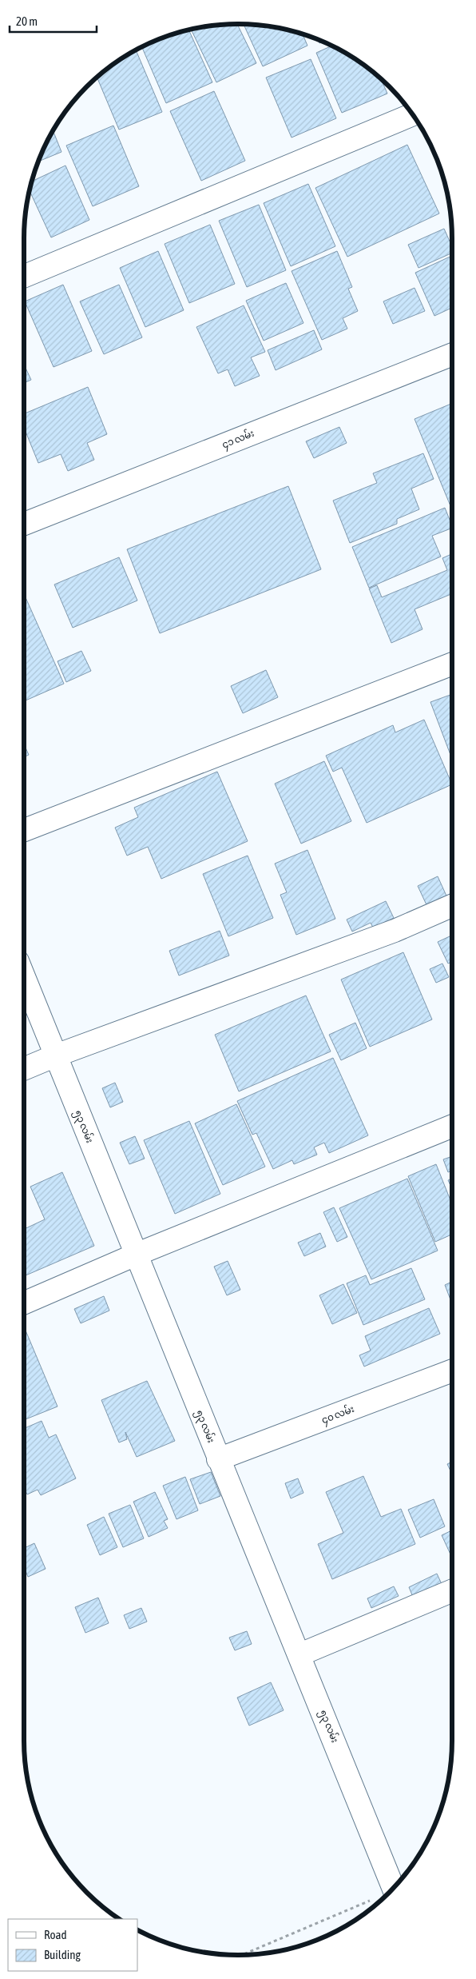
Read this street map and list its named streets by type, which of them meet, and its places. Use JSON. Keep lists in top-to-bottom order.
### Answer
{
  "streets": {
    "street": ["၄၁ လမ်း", "၅၃ လမ်း", "၄၀ လမ်း"]
  },
  "crossings": [
    ["၅၃ လမ်း", "၄၀ လမ်း"]
  ],
  "legend": ["Road", "Building"],
  "scale_bar": "20 m"
}
